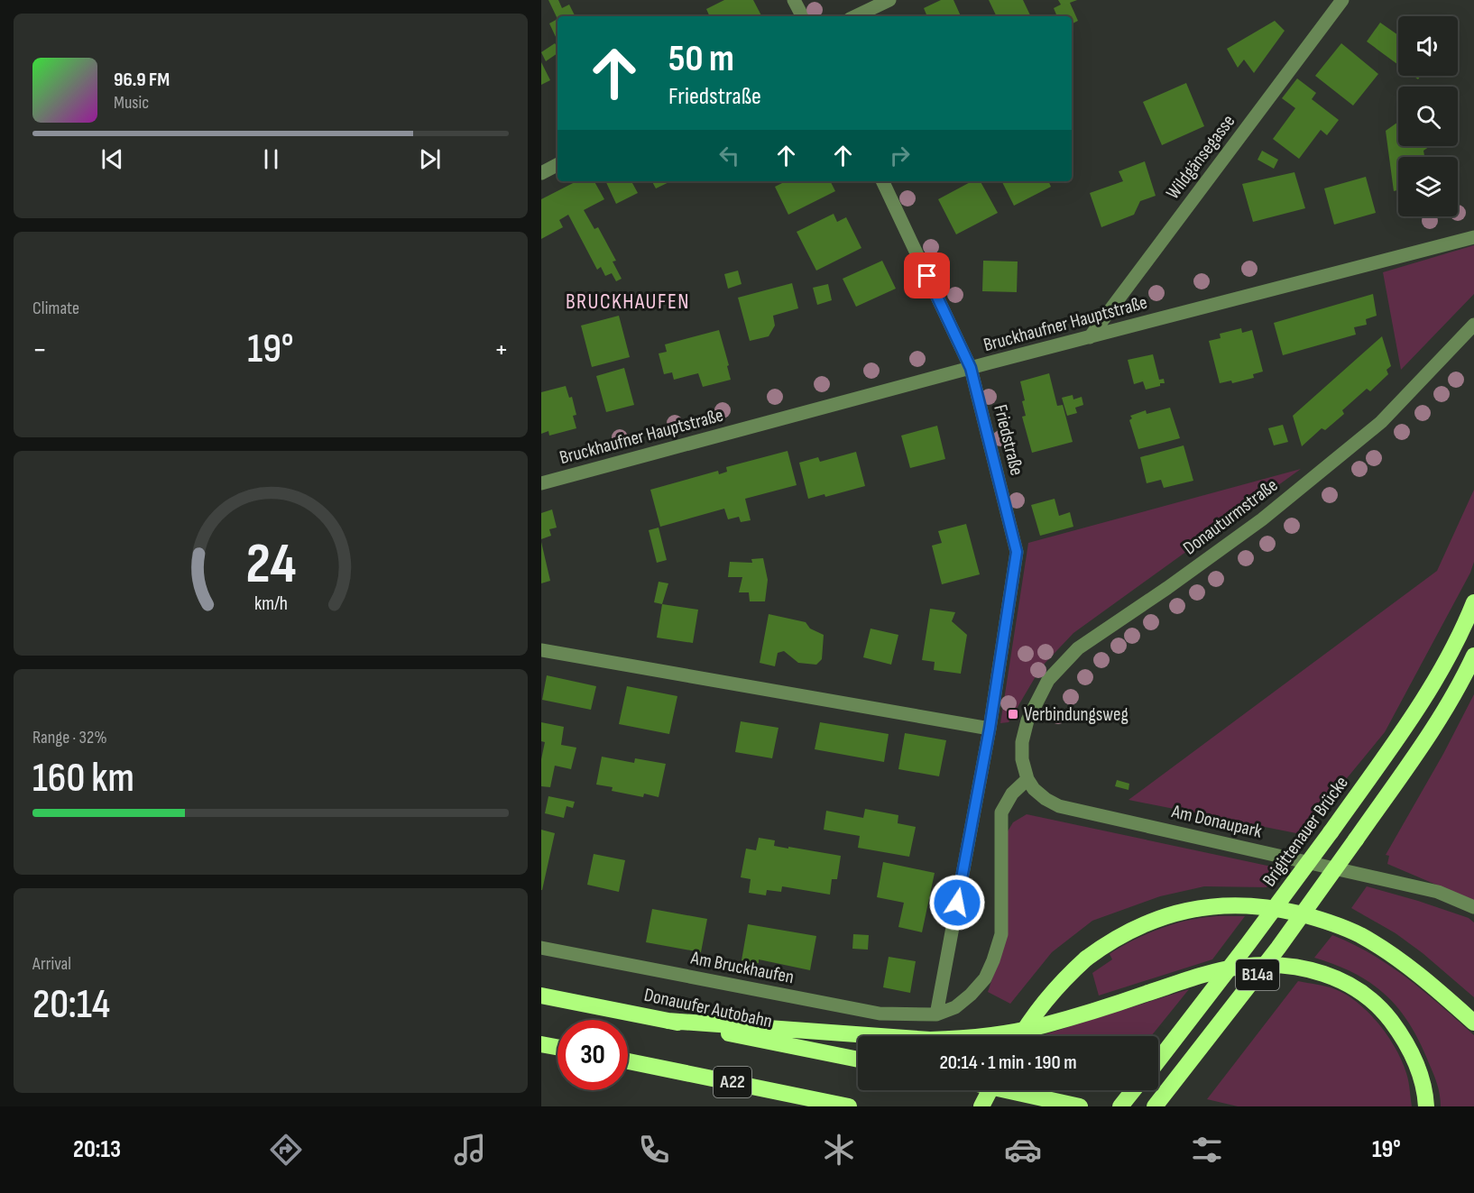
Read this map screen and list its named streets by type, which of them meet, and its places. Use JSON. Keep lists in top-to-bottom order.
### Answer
{
  "streets": {
    "highway": [
      "Brigittenauer Brücke",
      "B14a",
      "Donauufer Autobahn",
      "A22"
    ],
    "street": [
      "Wildgänsegasse",
      "Bruckhaufner Hauptstraße",
      "Friedstraße",
      "Donauturmstraße",
      "Am Donaupark",
      "Am Bruckhaufen"
    ]
  },
  "crossings": [
    ["Wildgänsegasse", "Bruckhaufner Hauptstraße"],
    ["Bruckhaufner Hauptstraße", "Friedstraße"],
    ["Donauturmstraße", "Am Donaupark"]
  ],
  "districts": ["BRUCKHAUFEN"],
  "places": {
    "transit": ["Verbindungsweg"]
  },
  "page": {
    "turn": ["50 m", "Friedstraße"],
    "song": ["96.9 FM", "Music"],
    "tile": [
      "Climate",
      ["Range · 32%", "160 km"],
      ["Arrival", "20:14"]
    ],
    "heat": ["−", "19°", "+"],
    "limit": "30",
    "trip": "20:14 · 1 min · 190 m",
    "tabs": ["20:13", "19°"],
    "gauge": ["24", "km/h"]
  }
}
